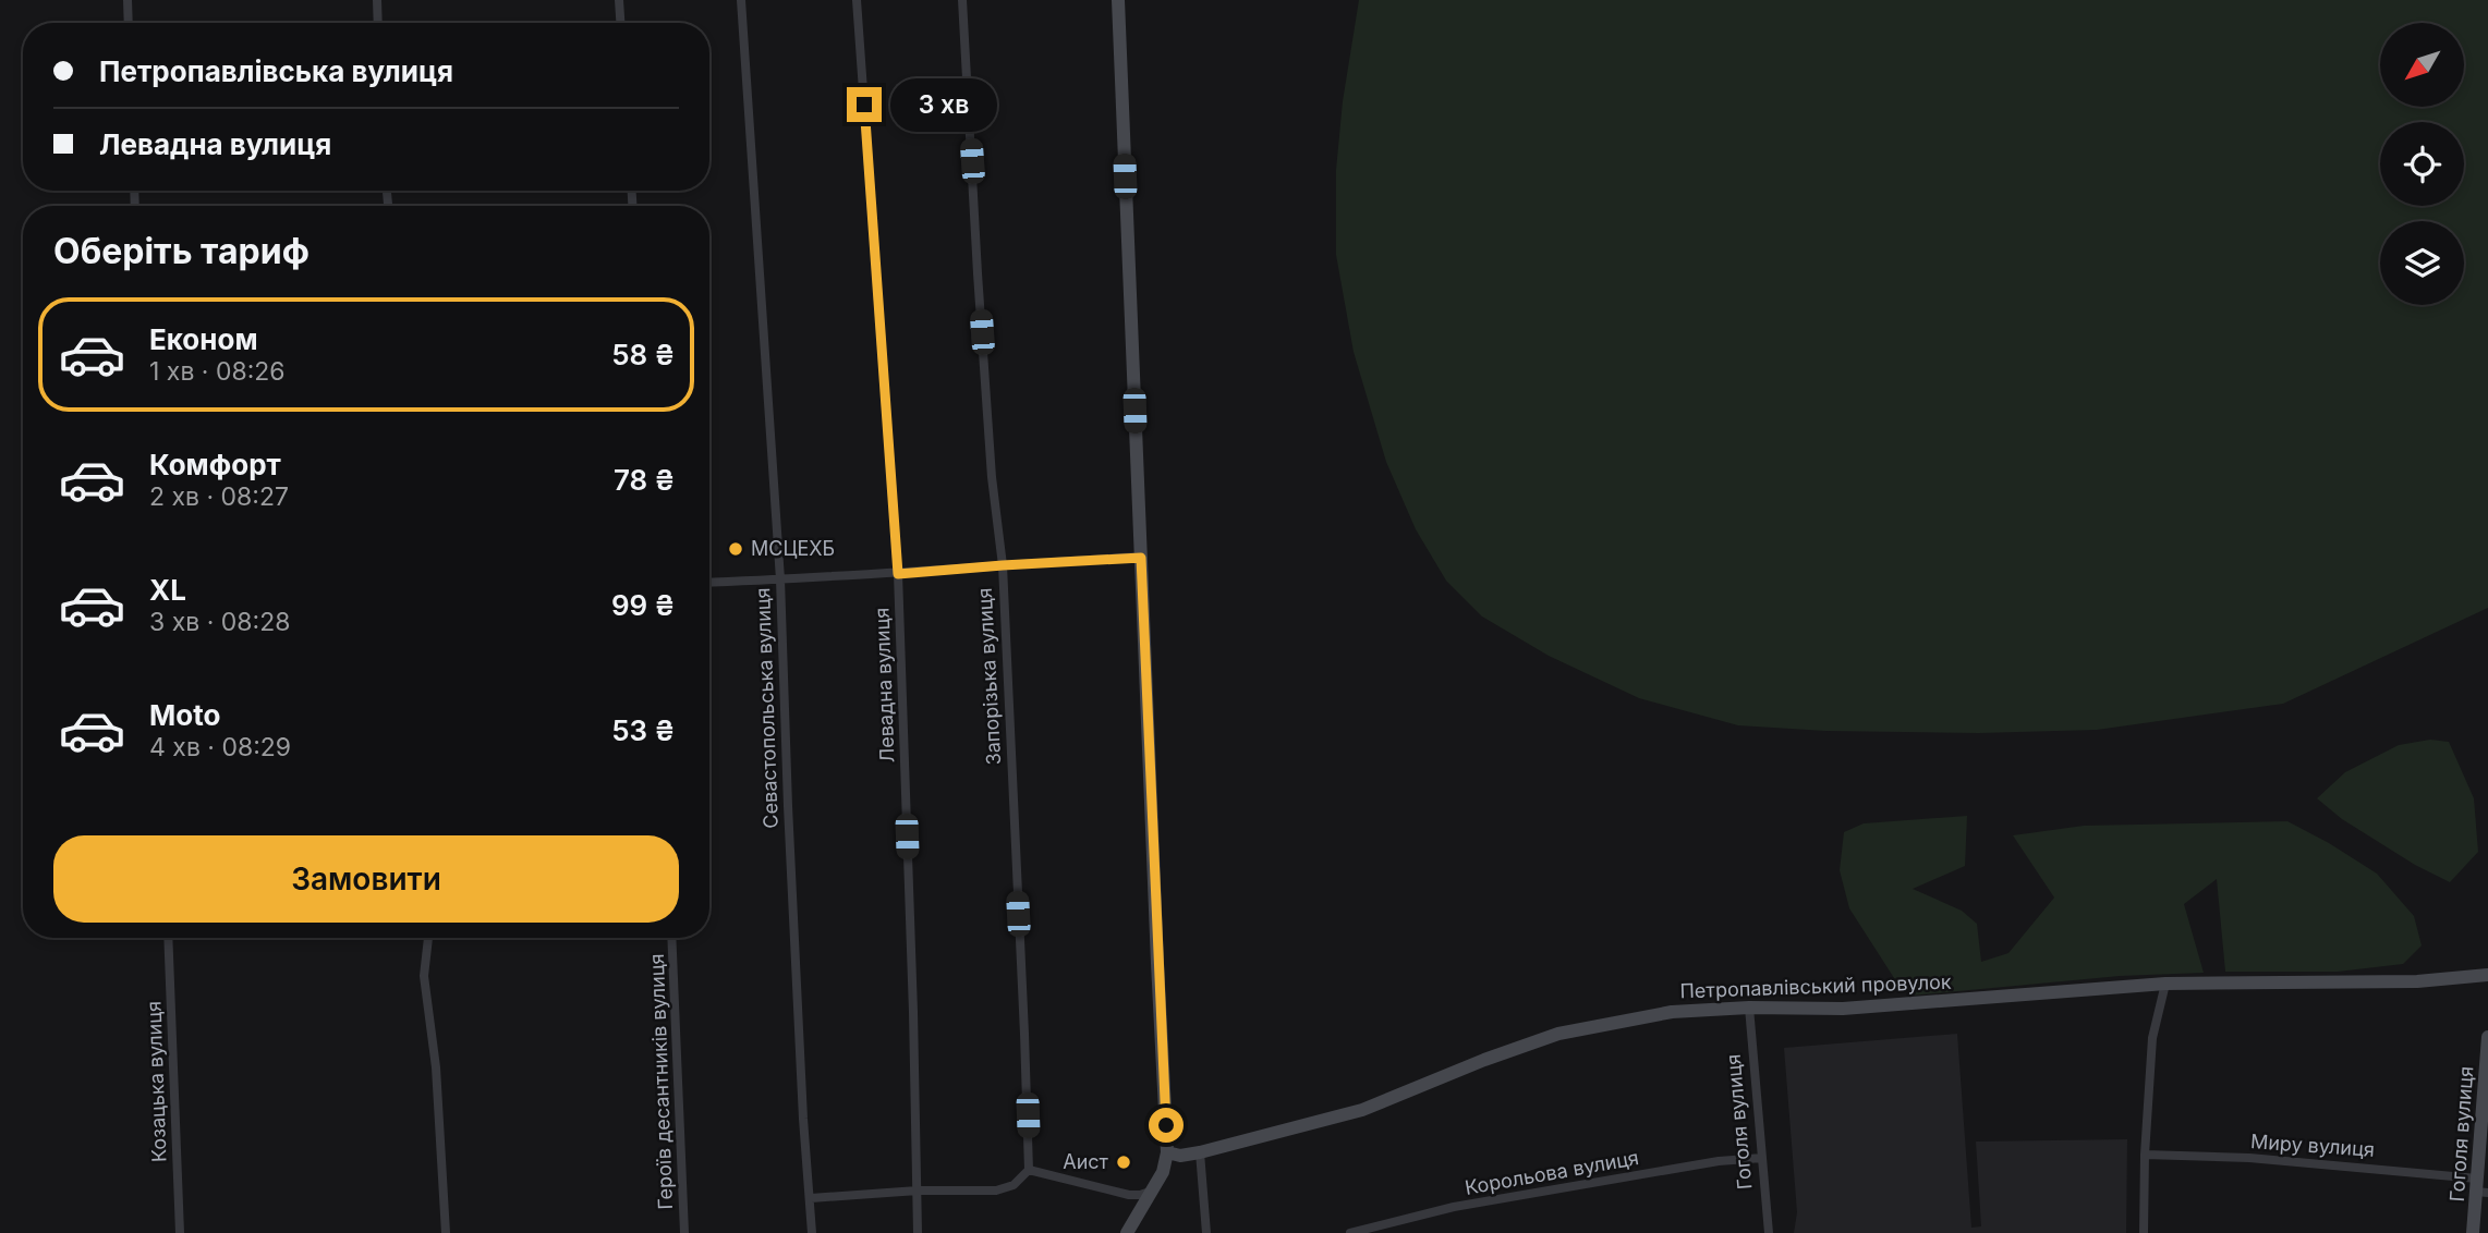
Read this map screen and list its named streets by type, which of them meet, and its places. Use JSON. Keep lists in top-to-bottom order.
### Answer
{
  "streets": {
    "street": [
      "Запорізька вулиця",
      "Левадна вулиця",
      "Севастопольська вулиця",
      "Петропавлівський провулок",
      "Козацька вулиця",
      "Героїв десантників вулиця",
      "Гоголя вулиця",
      "Миру вулиця",
      "Корольова вулиця"
    ]
  },
  "crossings": [
    ["Петропавлівський провулок", "Гоголя вулиця"],
    ["Гоголя вулиця", "Миру вулиця"],
    ["Гоголя вулиця", "Корольова вулиця"]
  ],
  "places": ["МСЦЕХБ", "Аист"],
  "north": "bottom left",
  "page": {
    "banner": ["Петропавлівська вулиця", "Левадна вулиця"],
    "bubble": "3 хв",
    "heading": "Оберіть тариф",
    "list": [
      {
        "name": "Економ",
        "note": "1 хв · 08:26",
        "value": "58 ₴"
      },
      {
        "name": "Комфорт",
        "note": "2 хв · 08:27",
        "value": "78 ₴"
      },
      {
        "name": "XL",
        "note": "3 хв · 08:28",
        "value": "99 ₴"
      },
      {
        "name": "Moto",
        "note": "4 хв · 08:29",
        "value": "53 ₴"
      }
    ],
    "buttons": "Замовити"
  }
}
